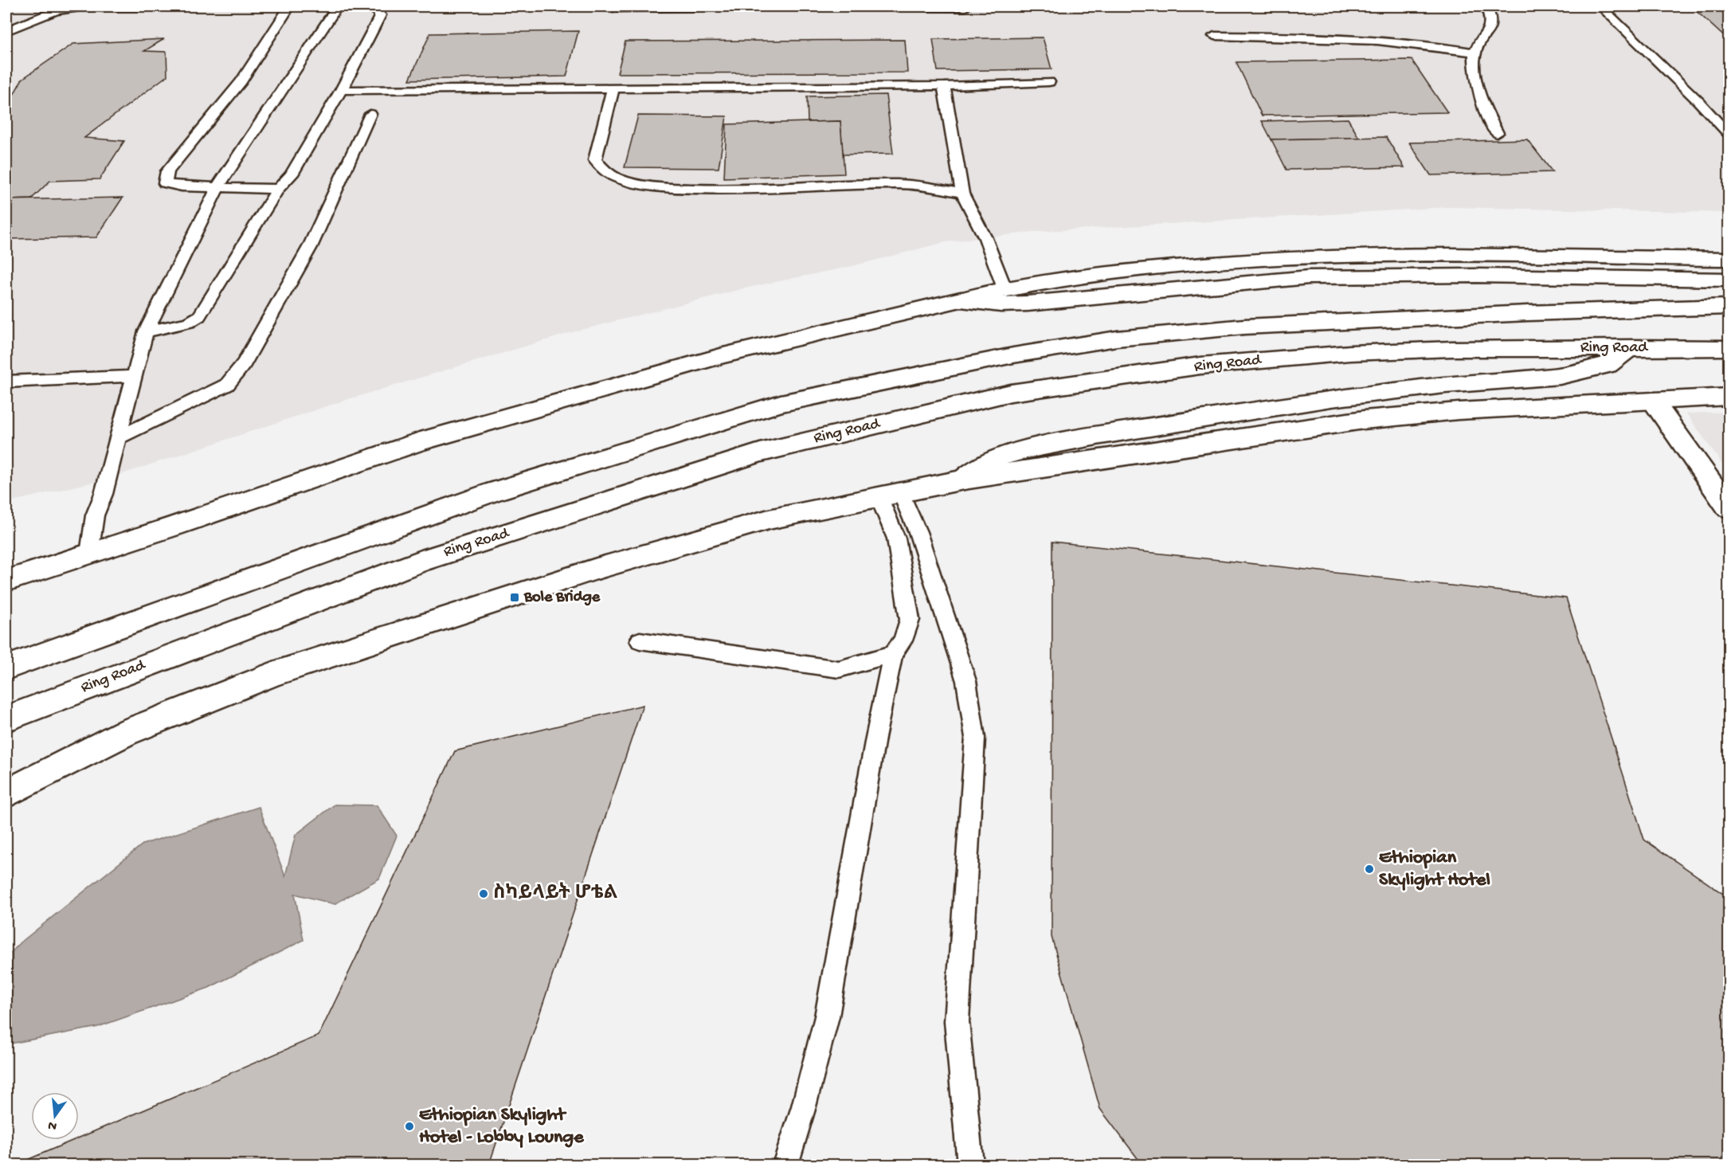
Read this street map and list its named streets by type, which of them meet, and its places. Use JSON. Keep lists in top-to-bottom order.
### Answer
{
  "streets": {
    "main road": ["Ring Road"]
  },
  "places": {
    "transit": ["Bole Bridge"],
    "other": ["Ethiopian Skylight Hotel", "ስካይላይት ሆቴል", "Ethiopian Skylight Hotel - Lobby Lounge"]
  },
  "north": "bottom"
}
